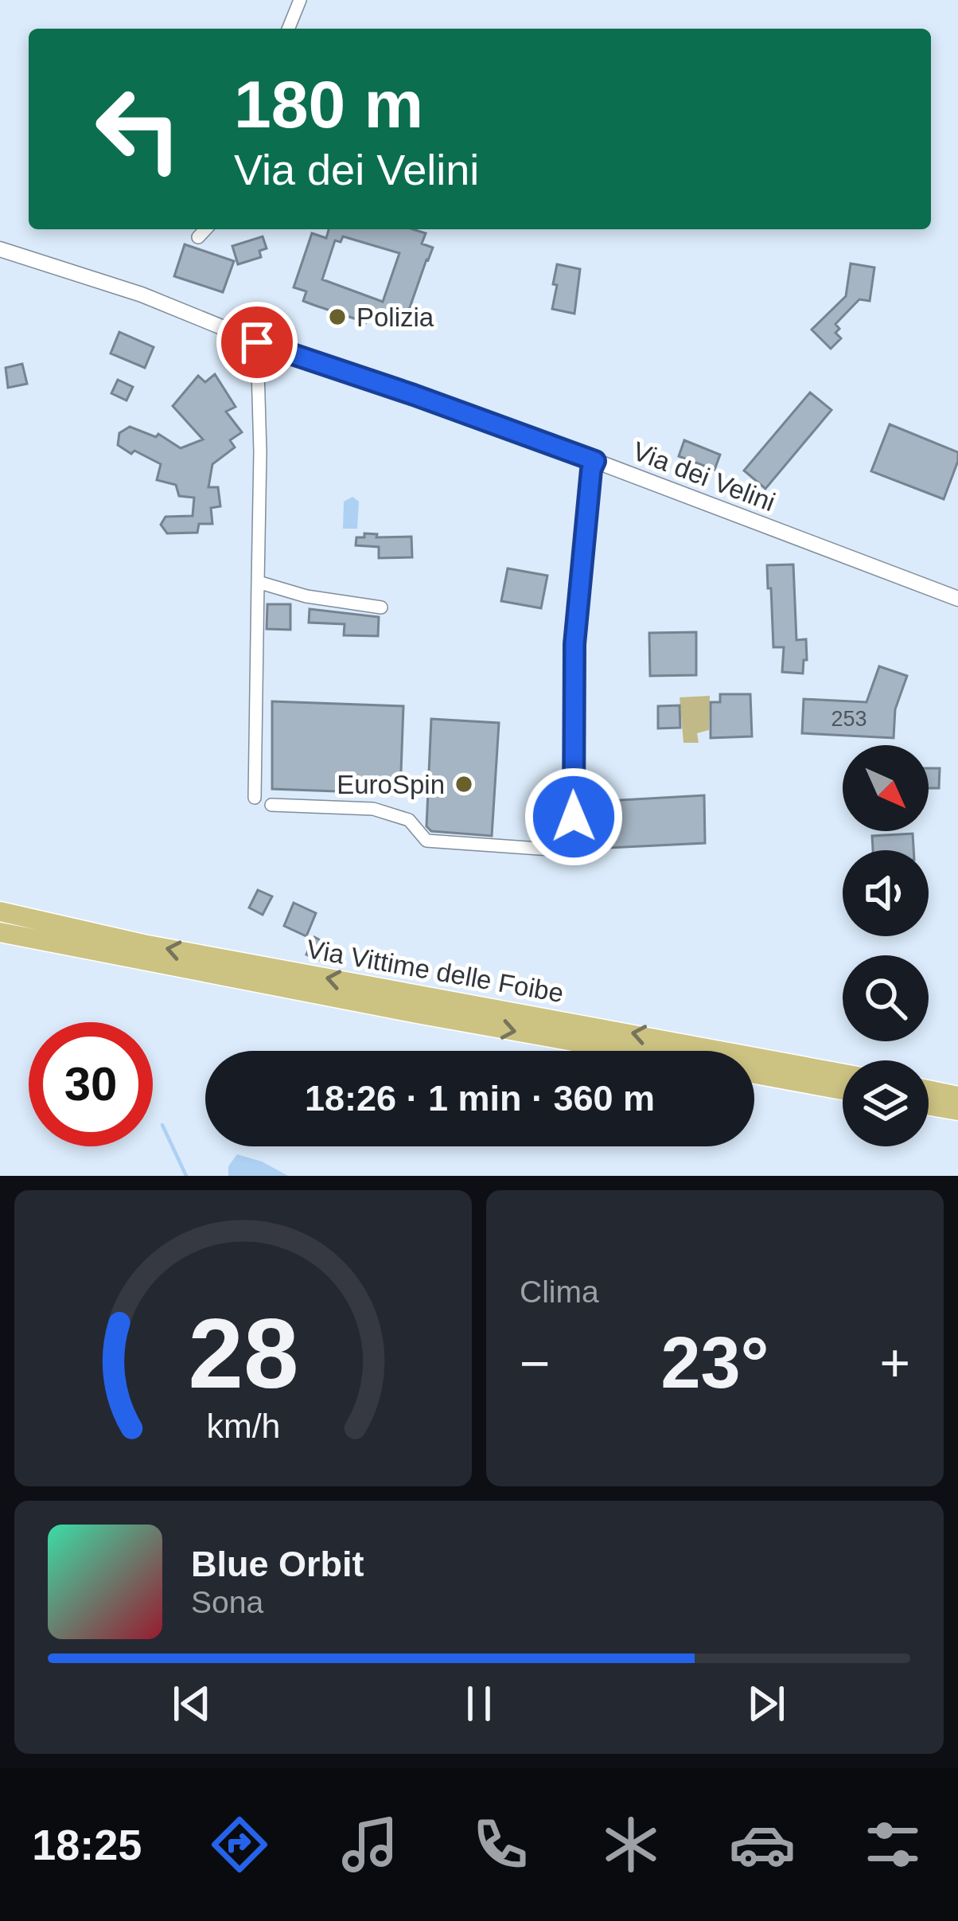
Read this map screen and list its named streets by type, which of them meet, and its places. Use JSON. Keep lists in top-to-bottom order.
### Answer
{
  "streets": {
    "main road": ["Via Vittime delle Foibe"],
    "street": ["Via dei Velini"]
  },
  "places": ["Polizia", "EuroSpin"],
  "house_numbers": ["253"],
  "north": "bottom right",
  "page": {
    "turn": ["180 m", "Via dei Velini"],
    "limit": "30",
    "trip": "18:26 · 1 min · 360 m",
    "tile": "Clima",
    "heat": ["−", "23°", "+"],
    "song": ["Blue Orbit", "Sona"],
    "tabs": "18:25",
    "gauge": ["28", "km/h"]
  }
}
